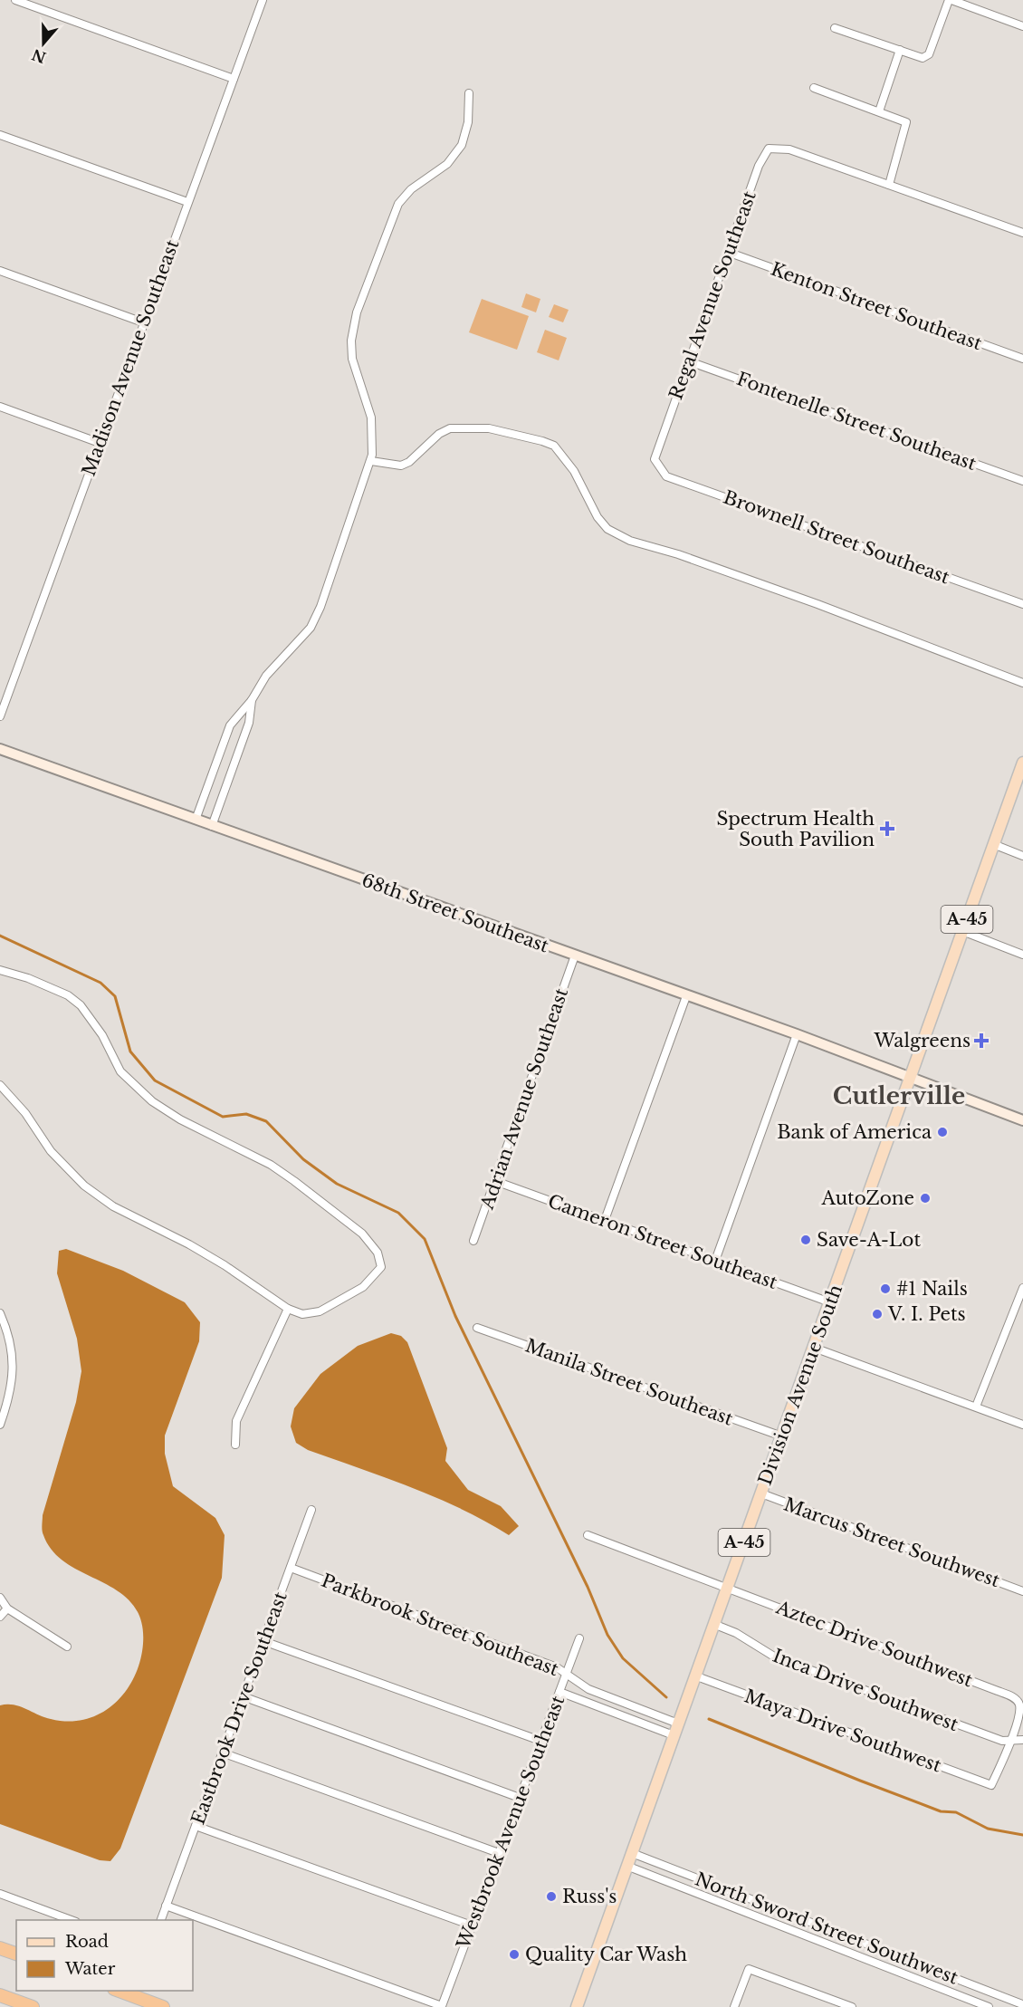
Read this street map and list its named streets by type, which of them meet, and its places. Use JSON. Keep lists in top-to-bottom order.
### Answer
{
  "streets": {
    "main road": ["68th Street Southeast", "A-45", "Division Avenue South"],
    "street": [
      "Regal Avenue Southeast",
      "Kenton Street Southeast",
      "Madison Avenue Southeast",
      "Fontenelle Street Southeast",
      "Brownell Street Southeast",
      "Adrian Avenue Southeast",
      "Cameron Street Southeast",
      "Manila Street Southeast",
      "Marcus Street Southwest",
      "Parkbrook Street Southeast",
      "Aztec Drive Southwest",
      "Inca Drive Southwest",
      "Eastbrook Drive Southeast",
      "Maya Drive Southwest",
      "Westbrook Avenue Southeast",
      "North Sword Street Southwest"
    ]
  },
  "crossings": [
    ["Regal Avenue Southeast", "Kenton Street Southeast"],
    ["Regal Avenue Southeast", "Fontenelle Street Southeast"],
    ["Regal Avenue Southeast", "Brownell Street Southeast"],
    ["68th Street Southeast", "Adrian Avenue Southeast"],
    ["68th Street Southeast", "Division Avenue South"],
    ["Adrian Avenue Southeast", "Cameron Street Southeast"],
    ["Cameron Street Southeast", "Division Avenue South"],
    ["Manila Street Southeast", "Division Avenue South"],
    ["Division Avenue South", "Marcus Street Southwest"],
    ["Division Avenue South", "Parkbrook Street Southeast"],
    ["Division Avenue South", "Aztec Drive Southwest"],
    ["Division Avenue South", "Inca Drive Southwest"],
    ["Division Avenue South", "Maya Drive Southwest"],
    ["Division Avenue South", "North Sword Street Southwest"],
    ["Parkbrook Street Southeast", "Eastbrook Drive Southeast"],
    ["Parkbrook Street Southeast", "Westbrook Avenue Southeast"],
    ["Aztec Drive Southwest", "Inca Drive Southwest"],
    ["Aztec Drive Southwest", "Maya Drive Southwest"],
    ["Inca Drive Southwest", "Maya Drive Southwest"]
  ],
  "districts": ["Cutlerville"],
  "places": {
    "health": ["Spectrum Health South Pavilion", "Walgreens"],
    "other": [
      "Bank of America",
      "AutoZone",
      "Save-A-Lot",
      "#1 Nails",
      "V. I. Pets",
      "Russ's",
      "Quality Car Wash"
    ]
  },
  "legend": ["Road", "Water"],
  "north": "bottom"
}
